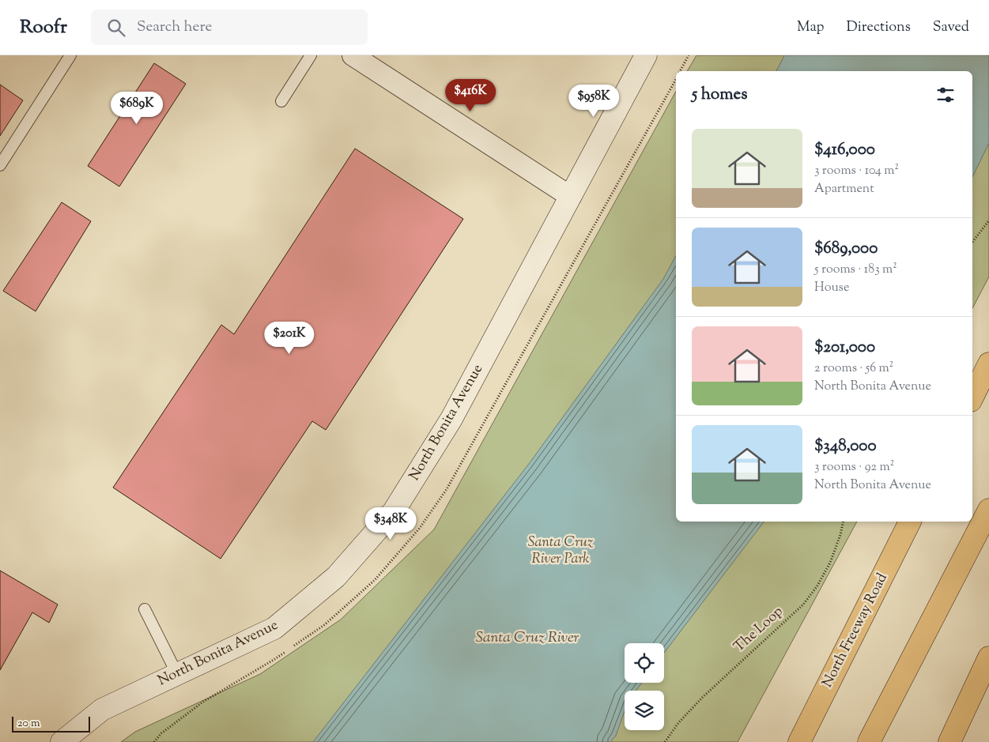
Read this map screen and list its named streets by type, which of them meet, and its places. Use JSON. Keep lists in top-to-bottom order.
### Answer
{
  "streets": {
    "main road": ["North Freeway Road"],
    "street": ["North Bonita Avenue"],
    "path": ["The Loop"]
  },
  "water": ["Santa Cruz River"],
  "parks": ["Santa Cruz River Park"],
  "scale_bar": "20 m",
  "page": {
    "header": "Roofr",
    "search": "Search here",
    "nav": ["Map", "Directions", "Saved"],
    "heading": "5 homes",
    "price": [
      "$416K",
      "$958K",
      "$689K",
      "$201K",
      "$348K"
    ],
    "list": [
      {
        "name": "$416,000",
        "note": "3 rooms · 104 m² · Apartment"
      },
      {
        "name": "$689,000",
        "note": "5 rooms · 183 m² · House"
      },
      {
        "name": "$201,000",
        "note": "2 rooms · 56 m² · North Bonita Avenue"
      },
      {
        "name": "$348,000",
        "note": "3 rooms · 92 m² · North Bonita Avenue"
      }
    ],
    "scale": "20 m"
  }
}
